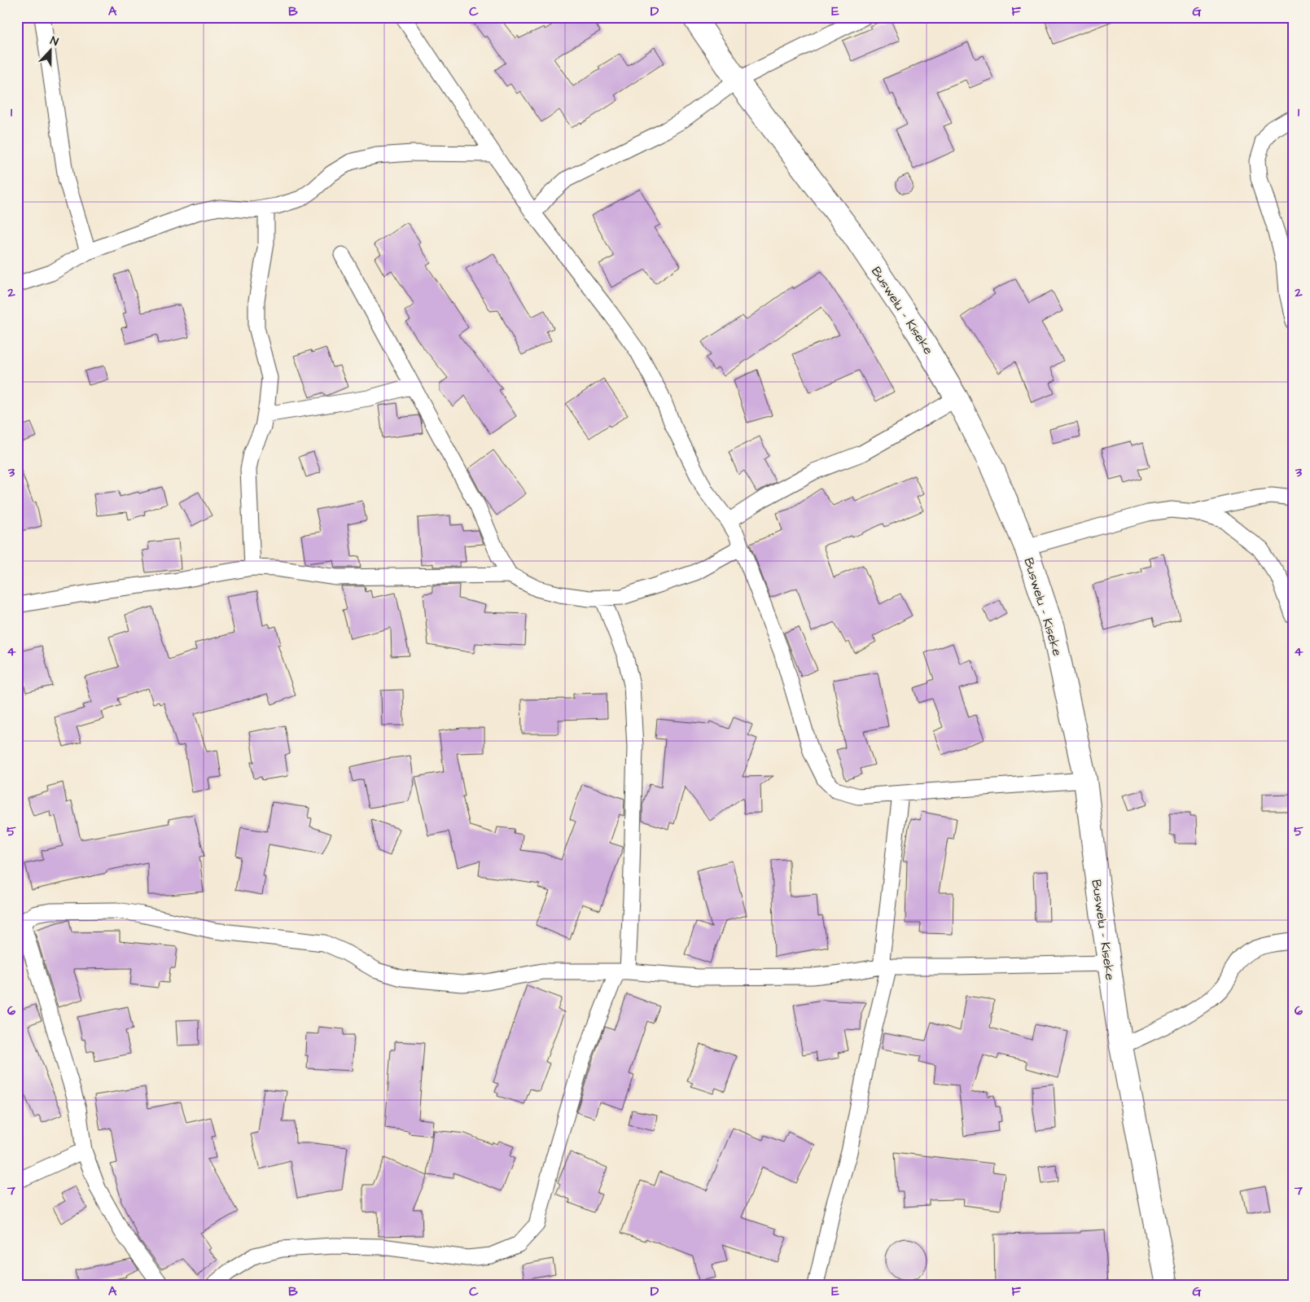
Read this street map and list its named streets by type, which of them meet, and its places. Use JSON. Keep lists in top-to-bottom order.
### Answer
{
  "streets": {
    "main road": ["Buswelu - Kiseke"]
  },
  "north": "top",
  "grid": {
    "columns": [
      "A",
      "B",
      "C",
      "D",
      "E",
      "F",
      "G"
    ],
    "rows": [
      "1",
      "2",
      "3",
      "4",
      "5",
      "6",
      "7"
    ]
  }
}
